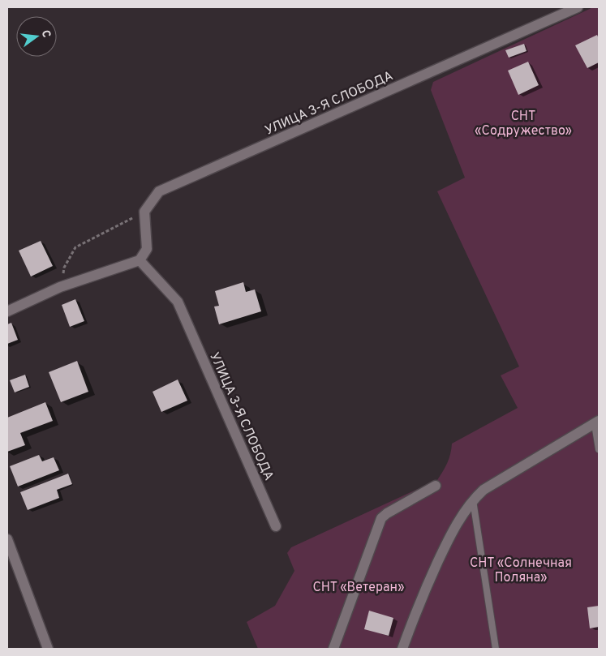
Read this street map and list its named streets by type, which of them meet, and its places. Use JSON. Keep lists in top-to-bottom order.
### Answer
{
  "streets": {
    "street": ["УЛИЦА 3-Я СЛОБОДА"]
  },
  "parks": ["СНТ «Содружество»", "СНТ «Солнечная Поляна»", "СНТ «Ветеран»"],
  "north": "right"
}
